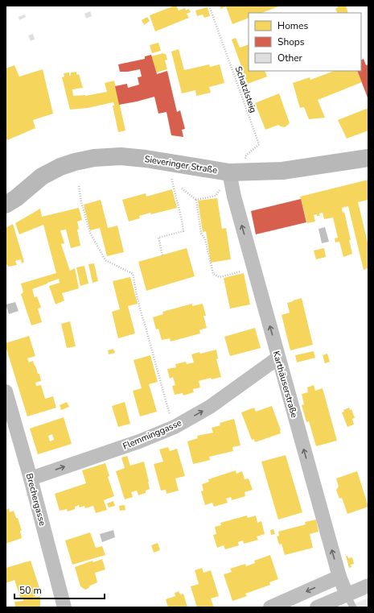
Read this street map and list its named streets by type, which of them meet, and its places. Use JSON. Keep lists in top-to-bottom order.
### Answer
{
  "streets": {
    "main road": ["Sieveringer Straße"],
    "street": ["Karthäuserstraße", "Flemminggasse", "Brechergasse"],
    "path": ["Schatzlsteig"]
  },
  "crossings": [
    ["Schatzlsteig", "Sieveringer Straße"],
    ["Schatzlsteig", "Karthäuserstraße"],
    ["Sieveringer Straße", "Karthäuserstraße"],
    ["Karthäuserstraße", "Flemminggasse"],
    ["Flemminggasse", "Brechergasse"]
  ],
  "one_way": ["Karthäuserstraße", "Flemminggasse"],
  "legend": ["Homes", "Shops", "Other"],
  "scale_bar": "50 m"
}
